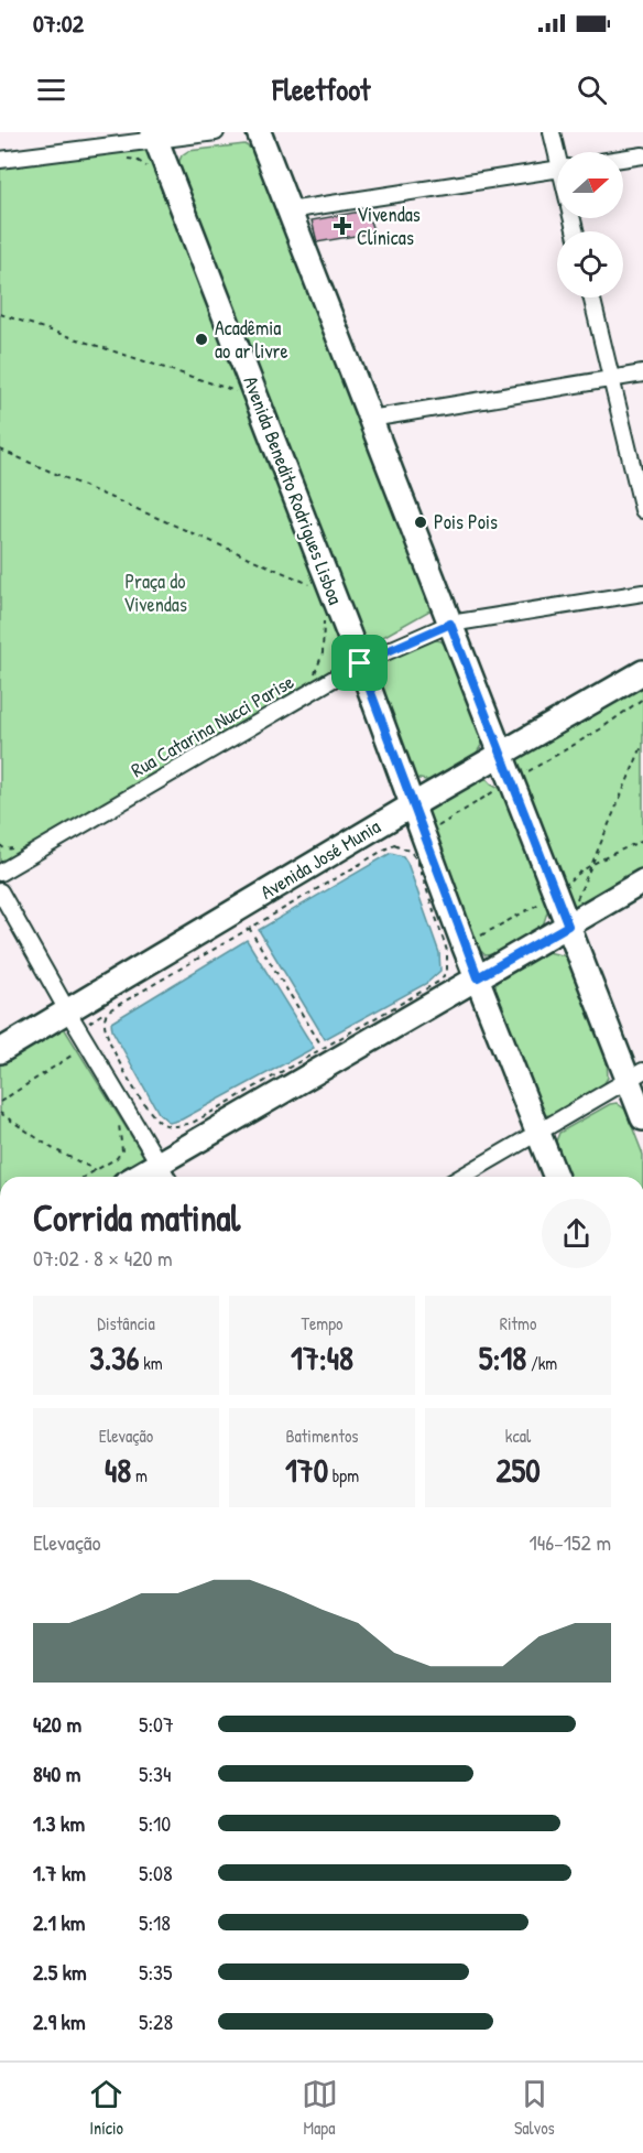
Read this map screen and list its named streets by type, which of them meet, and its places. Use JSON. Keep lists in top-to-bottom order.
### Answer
{
  "streets": {
    "main road": ["Avenida Benedito Rodrigues Lisboa", "Avenida José Munia"],
    "street": ["Rua Catarina Nucci Parise"]
  },
  "crossings": [
    ["Avenida Benedito Rodrigues Lisboa", "Rua Catarina Nucci Parise"],
    ["Avenida Benedito Rodrigues Lisboa", "Avenida José Munia"]
  ],
  "parks": ["Praça do Vivendas"],
  "places": {
    "health": ["Vivendas Clínicas"],
    "other": ["Acadêmia ao ar livre", "Pois Pois"]
  },
  "north": "right",
  "page": {
    "status": "07:02",
    "header": "Fleetfoot",
    "heading": ["Corrida matinal", "07:02 · 8 × 420 m"],
    "stats": [
      ["Distância", "3.36 km"],
      ["Tempo", "17:48"],
      ["Ritmo", "5:18 /km"],
      ["Elevação", "48 m"],
      ["Batimentos", "170 bpm"],
      ["kcal", "250"]
    ],
    "chart": ["Elevação", "146–152 m"],
    "list": [
      {
        "name": "420 m",
        "note": "5:07"
      },
      {
        "name": "840 m",
        "note": "5:34"
      },
      {
        "name": "1.3 km",
        "note": "5:10"
      },
      {
        "name": "1.7 km",
        "note": "5:08"
      },
      {
        "name": "2.1 km",
        "note": "5:18"
      },
      {
        "name": "2.5 km",
        "note": "5:35"
      },
      {
        "name": "2.9 km",
        "note": "5:28"
      }
    ],
    "tabs": ["Início", "Mapa", "Salvos"]
  }
}
